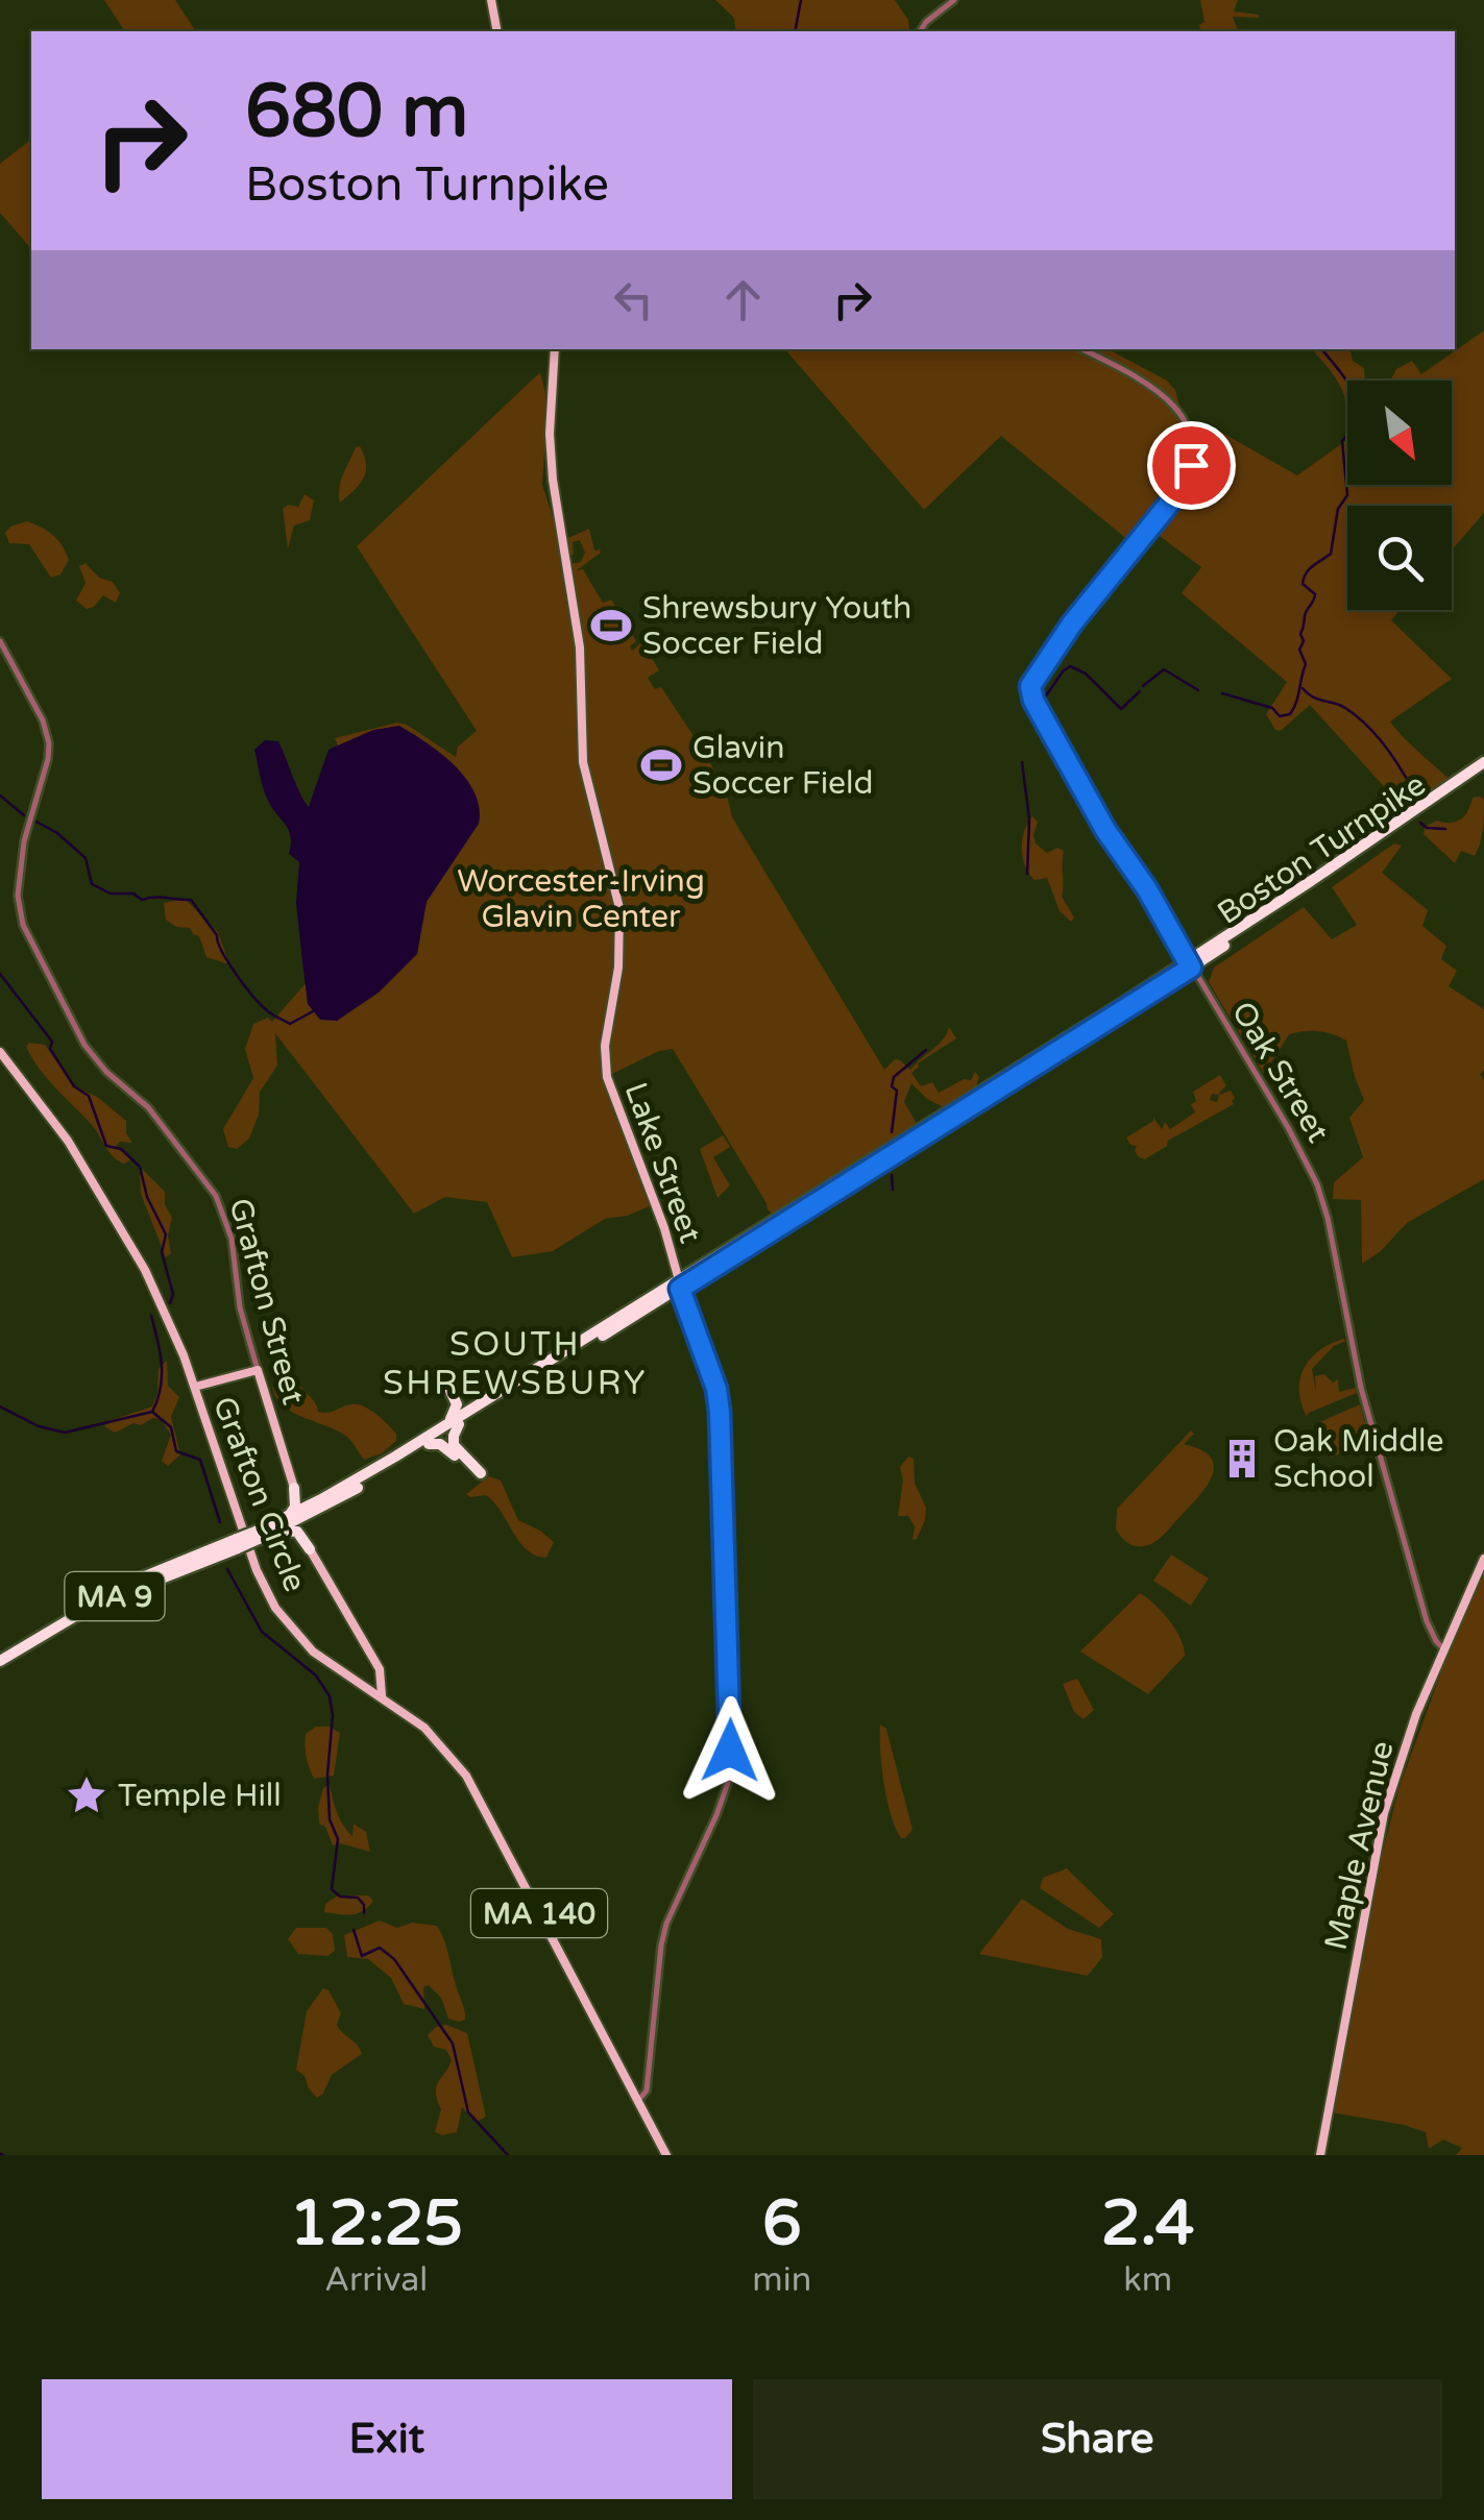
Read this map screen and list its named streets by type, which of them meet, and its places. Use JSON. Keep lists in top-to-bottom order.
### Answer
{
  "streets": {
    "highway": ["Boston Turnpike", "MA 9"],
    "main road": [
      "Lake Street",
      "Grafton Street",
      "Grafton Circle",
      "Maple Avenue",
      "MA 140"
    ],
    "street": ["Oak Street"]
  },
  "crossings": [
    ["Boston Turnpike", "Oak Street"],
    ["Boston Turnpike", "Lake Street"],
    ["Oak Street", "Maple Avenue"],
    ["Lake Street", "MA 140"],
    ["Grafton Street", "Grafton Circle"],
    ["Grafton Circle", "MA 140"]
  ],
  "districts": ["SOUTH SHREWSBURY"],
  "parks": ["Worcester-Irving Glavin Center"],
  "places": {
    "sports": ["Shrewsbury Youth Soccer Field", "Glavin Soccer Field"],
    "building": ["Oak Middle School"],
    "place": ["Temple Hill"]
  },
  "north": "bottom right",
  "page": {
    "turn": ["680 m", "Boston Turnpike"],
    "eta": [
      "12:25",
      "Arrival",
      "6",
      "min",
      "2.4",
      "km"
    ],
    "buttons": ["Exit", "Share"]
  }
}
